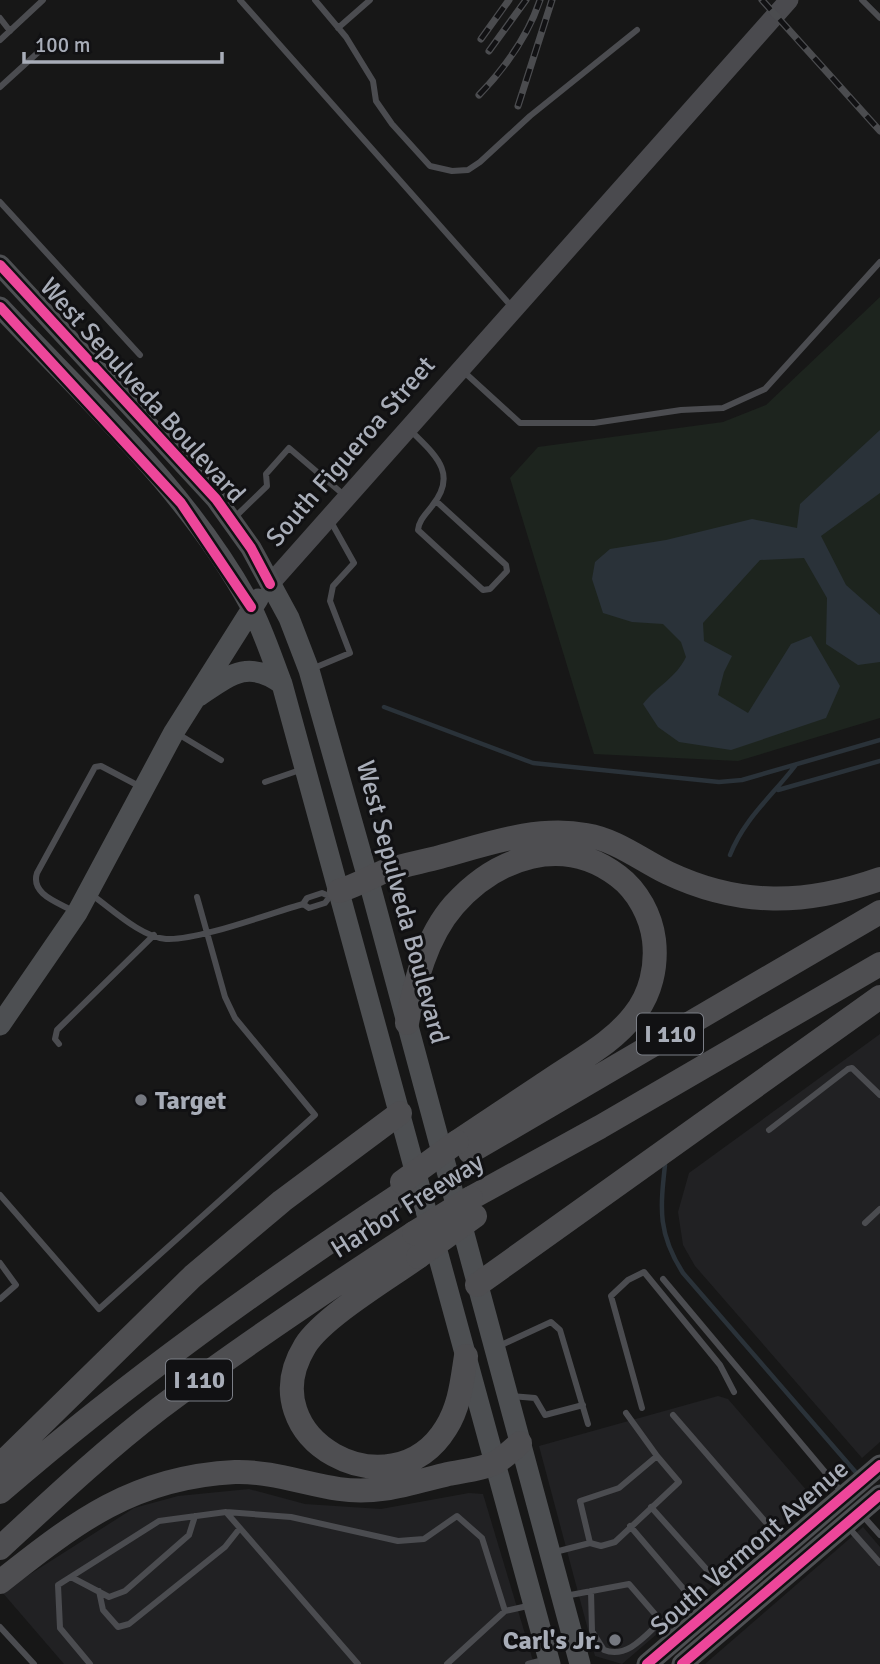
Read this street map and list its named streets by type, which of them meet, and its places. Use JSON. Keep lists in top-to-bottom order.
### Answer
{
  "streets": {
    "highway": ["I 110", "Harbor Freeway"],
    "main road": ["West Sepulveda Boulevard", "South Figueroa Street", "South Vermont Avenue"]
  },
  "crossings": [
    ["West Sepulveda Boulevard", "South Figueroa Street"]
  ],
  "places": ["Target", "Carl's Jr."],
  "scale_bar": "100 m"
}
